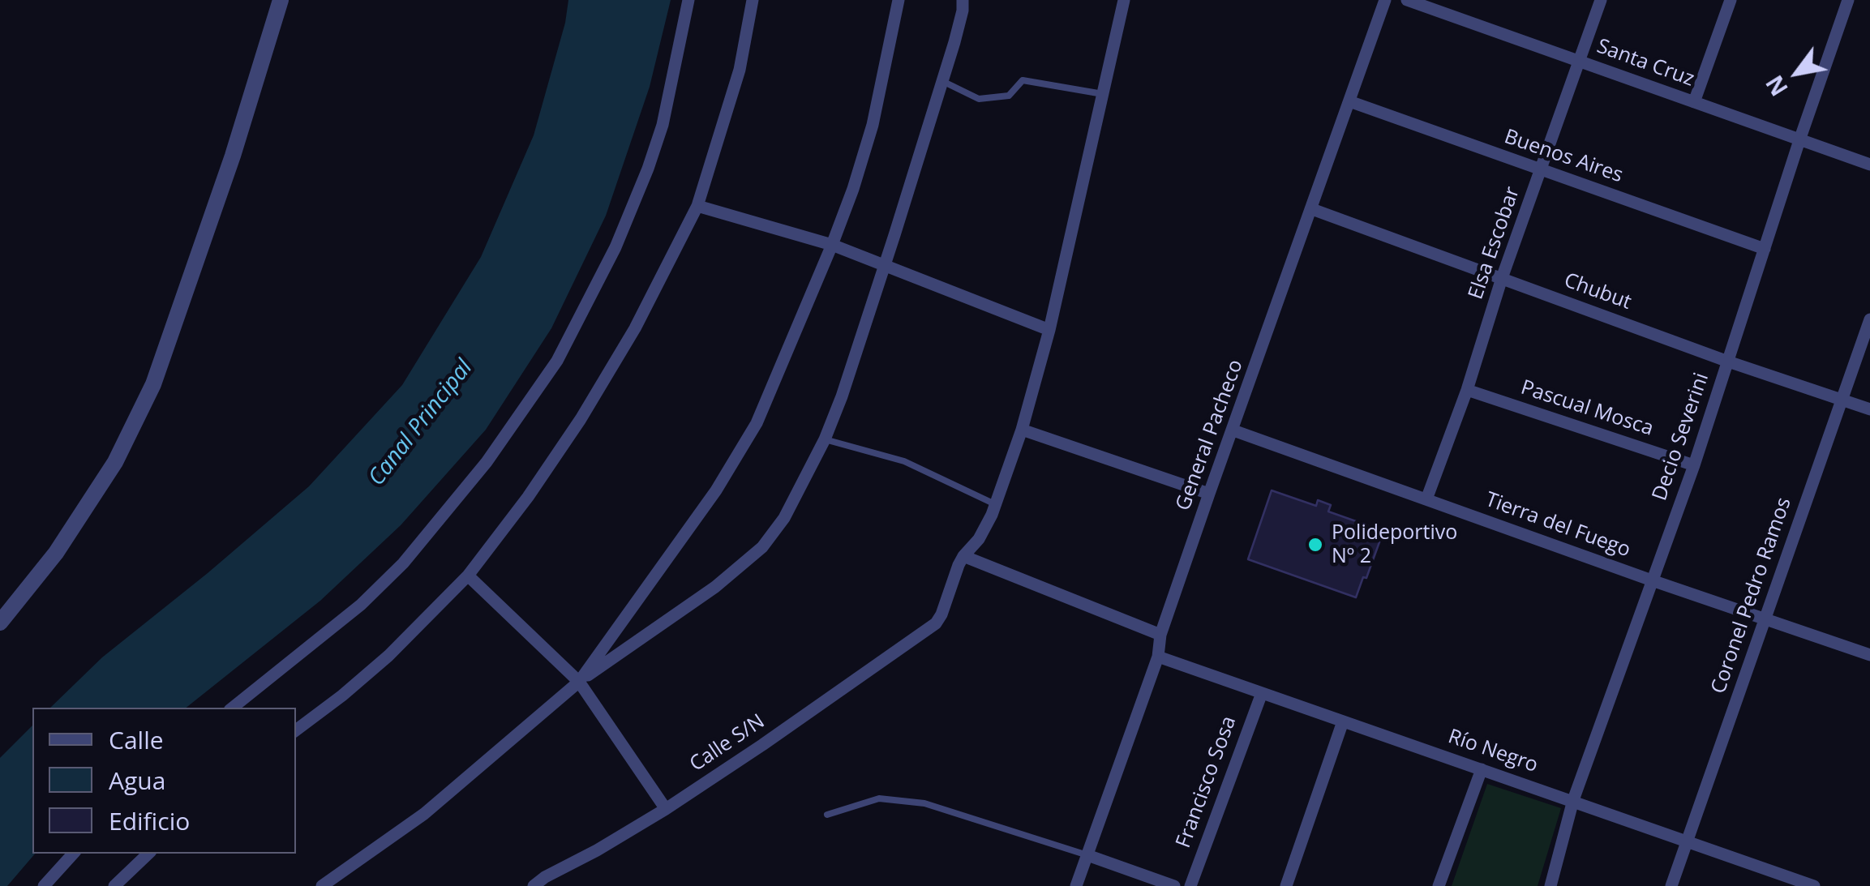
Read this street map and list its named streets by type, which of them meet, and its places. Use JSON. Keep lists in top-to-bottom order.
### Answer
{
  "streets": {
    "street": [
      "Santa Cruz",
      "Buenos Aires",
      "Elsa Escobar",
      "Chubut",
      "Pascual Mosca",
      "General Pacheco",
      "Decio Severini",
      "Tierra del Fuego",
      "Coronel Pedro Ramos",
      "Calle S/N",
      "Río Negro",
      "Francisco Sosa"
    ]
  },
  "crossings": [
    ["Santa Cruz", "Elsa Escobar"],
    ["Santa Cruz", "Decio Severini"],
    ["Buenos Aires", "Elsa Escobar"],
    ["Buenos Aires", "General Pacheco"],
    ["Buenos Aires", "Decio Severini"],
    ["Elsa Escobar", "Chubut"],
    ["Elsa Escobar", "Pascual Mosca"],
    ["Elsa Escobar", "Tierra del Fuego"],
    ["Chubut", "General Pacheco"],
    ["Chubut", "Decio Severini"],
    ["Chubut", "Coronel Pedro Ramos"],
    ["Pascual Mosca", "Decio Severini"],
    ["General Pacheco", "Tierra del Fuego"],
    ["General Pacheco", "Río Negro"],
    ["Decio Severini", "Tierra del Fuego"],
    ["Decio Severini", "Río Negro"],
    ["Tierra del Fuego", "Coronel Pedro Ramos"],
    ["Coronel Pedro Ramos", "Río Negro"],
    ["Río Negro", "Francisco Sosa"]
  ],
  "water": ["Canal Principal"],
  "places": ["Polideportivo Nº 2"],
  "legend": ["Calle", "Agua", "Edificio"],
  "north": "bottom left"
}
